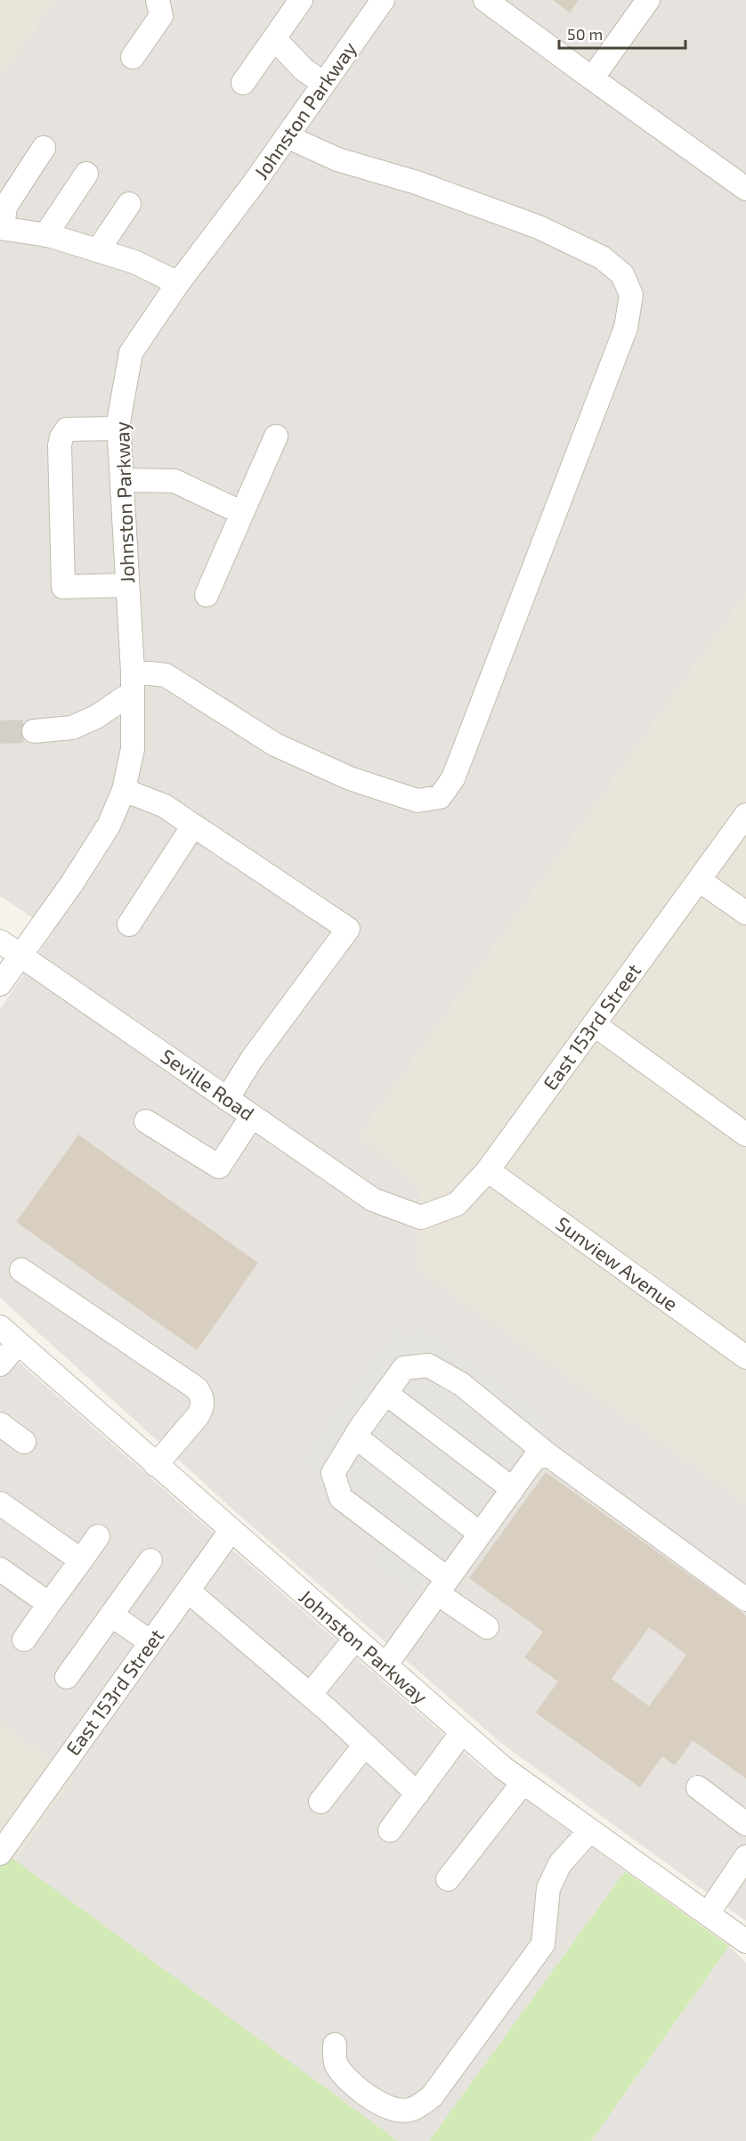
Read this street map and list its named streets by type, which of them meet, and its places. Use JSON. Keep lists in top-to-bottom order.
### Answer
{
  "streets": {
    "street": [
      "Johnston Parkway",
      "East 153rd Street",
      "Seville Road",
      "Sunview Avenue"
    ]
  },
  "crossings": [
    ["Johnston Parkway", "East 153rd Street"],
    ["Johnston Parkway", "Seville Road"],
    ["East 153rd Street", "Seville Road"],
    ["East 153rd Street", "Sunview Avenue"]
  ],
  "scale_bar": "50 m"
}
